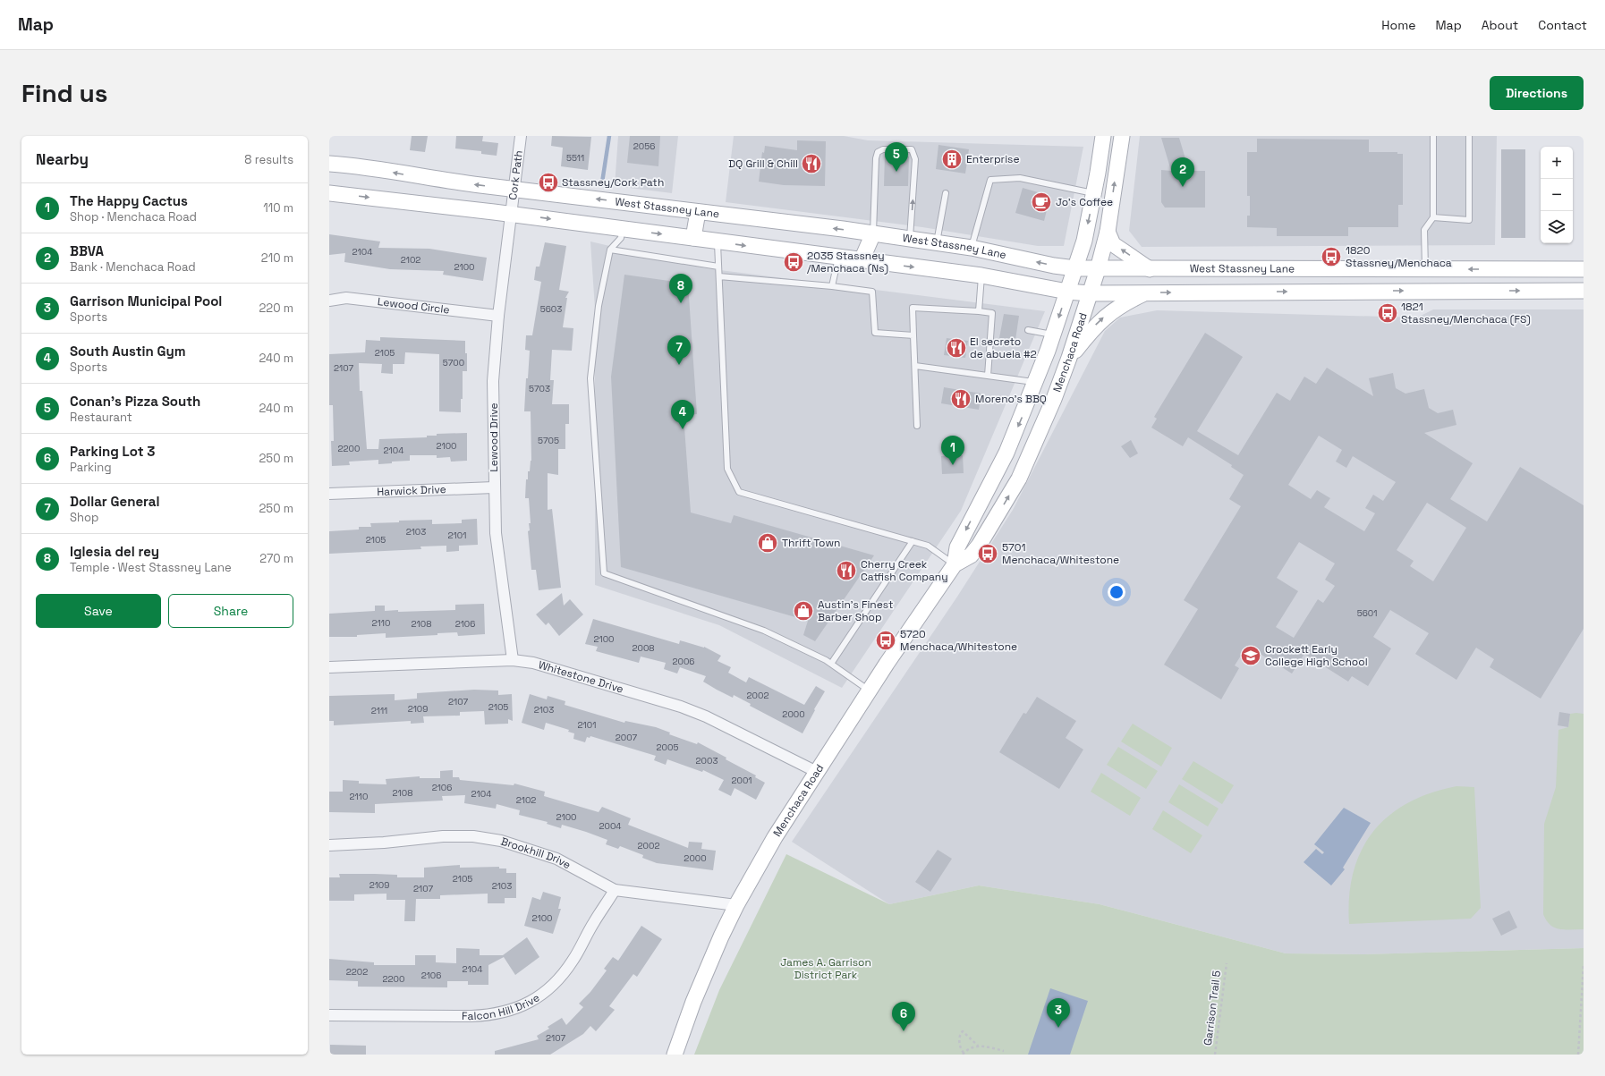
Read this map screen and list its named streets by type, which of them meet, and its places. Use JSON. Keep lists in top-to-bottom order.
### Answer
{
  "streets": {
    "main road": ["West Stassney Lane", "Menchaca Road"],
    "street": [
      "Cork Path",
      "Lewood Circle",
      "Lewood Drive",
      "Harwick Drive",
      "Whitestone Drive",
      "Brookhill Drive",
      "Falcon Hill Drive"
    ],
    "path": ["Garrison Trail 5"]
  },
  "crossings": [
    ["Cork Path", "West Stassney Lane"],
    ["Cork Path", "Lewood Drive"],
    ["West Stassney Lane", "Menchaca Road"],
    ["West Stassney Lane", "Lewood Drive"],
    ["Lewood Circle", "Lewood Drive"],
    ["Menchaca Road", "Whitestone Drive"],
    ["Menchaca Road", "Brookhill Drive"],
    ["Lewood Drive", "Harwick Drive"],
    ["Lewood Drive", "Whitestone Drive"],
    ["Brookhill Drive", "Falcon Hill Drive"]
  ],
  "parks": ["James A. Garrison District Park"],
  "places": {
    "building": ["Enterprise"],
    "restaurant": [
      "DQ Grill & Chill",
      "El secreto de abuela #2",
      "Moreno's BBQ",
      "Cherry Creek Catfish Company"
    ],
    "bus stop": [
      "Stassney/Cork Path",
      "1820 Stassney/Menchaca",
      "2035 Stassney /Menchaca (Ns)",
      "1821 Stassney/Menchaca (FS)",
      "5701 Menchaca/Whitestone",
      "5720 Menchaca/Whitestone"
    ],
    "cafe": ["Jo's Coffee"],
    "shop": ["Thrift Town", "Austin's Finest Barber Shop"],
    "school or university": ["Crockett Early College High School"]
  },
  "house_numbers": [
    "2056",
    "5511",
    "2104",
    "2102",
    "2100",
    "5603",
    "2105",
    "5700",
    "2107",
    "5703",
    "5705",
    "2100",
    "2200",
    "2104",
    "2103",
    "2101",
    "2105",
    "5601",
    "2110",
    "2108",
    "2106",
    "2100",
    "2008",
    "2006",
    "2002",
    "2107",
    "2105",
    "2109",
    "2103",
    "2111",
    "2000",
    "2101",
    "2007",
    "2005",
    "2003",
    "2001",
    "2106",
    "2108",
    "2104",
    "2110",
    "2102",
    "2100",
    "2004",
    "2002",
    "2000",
    "2105",
    "2109",
    "2103",
    "2107",
    "2100",
    "2104",
    "2202",
    "2106",
    "2200",
    "2107"
  ],
  "page": {
    "header": "Map",
    "nav": [
      "Home",
      "Map",
      "About",
      "Contact"
    ],
    "buttons": [
      "Directions",
      ["Save", "Share"]
    ],
    "title": "Find us",
    "heading": ["Nearby", "8 results"],
    "pins": [
      "5",
      "2",
      "8",
      "7",
      "4",
      "1",
      "3",
      "6"
    ],
    "map_buttons": ["+", "−"],
    "list": [
      {
        "mark": "1",
        "name": "The Happy Cactus",
        "note": "Shop · Menchaca Road",
        "value": "110 m"
      },
      {
        "mark": "2",
        "name": "BBVA",
        "note": "Bank · Menchaca Road",
        "value": "210 m"
      },
      {
        "mark": "3",
        "name": "Garrison Municipal Pool",
        "note": "Sports",
        "value": "220 m"
      },
      {
        "mark": "4",
        "name": "South Austin Gym",
        "note": "Sports",
        "value": "240 m"
      },
      {
        "mark": "5",
        "name": "Conan's Pizza South",
        "note": "Restaurant",
        "value": "240 m"
      },
      {
        "mark": "6",
        "name": "Parking Lot 3",
        "note": "Parking",
        "value": "250 m"
      },
      {
        "mark": "7",
        "name": "Dollar General",
        "note": "Shop",
        "value": "250 m"
      },
      {
        "mark": "8",
        "name": "Iglesia del rey",
        "note": "Temple · West Stassney Lane",
        "value": "270 m"
      }
    ]
  }
}
